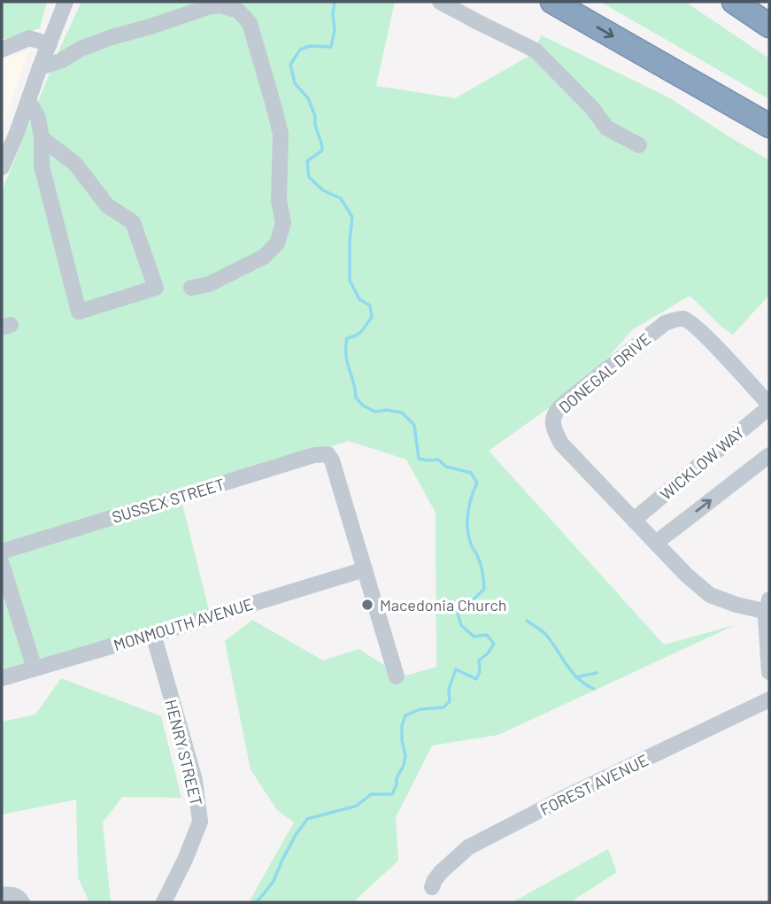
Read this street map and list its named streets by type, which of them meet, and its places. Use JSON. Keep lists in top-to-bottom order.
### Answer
{
  "streets": {
    "street": [
      "DONEGAL DRIVE",
      "WICKLOW WAY",
      "SUSSEX STREET",
      "MONMOUTH AVENUE",
      "HENRY STREET",
      "FOREST AVENUE"
    ]
  },
  "crossings": [
    ["DONEGAL DRIVE", "WICKLOW WAY"],
    ["SUSSEX STREET", "MONMOUTH AVENUE"],
    ["MONMOUTH AVENUE", "HENRY STREET"]
  ],
  "places": ["Macedonia Church"]
}
